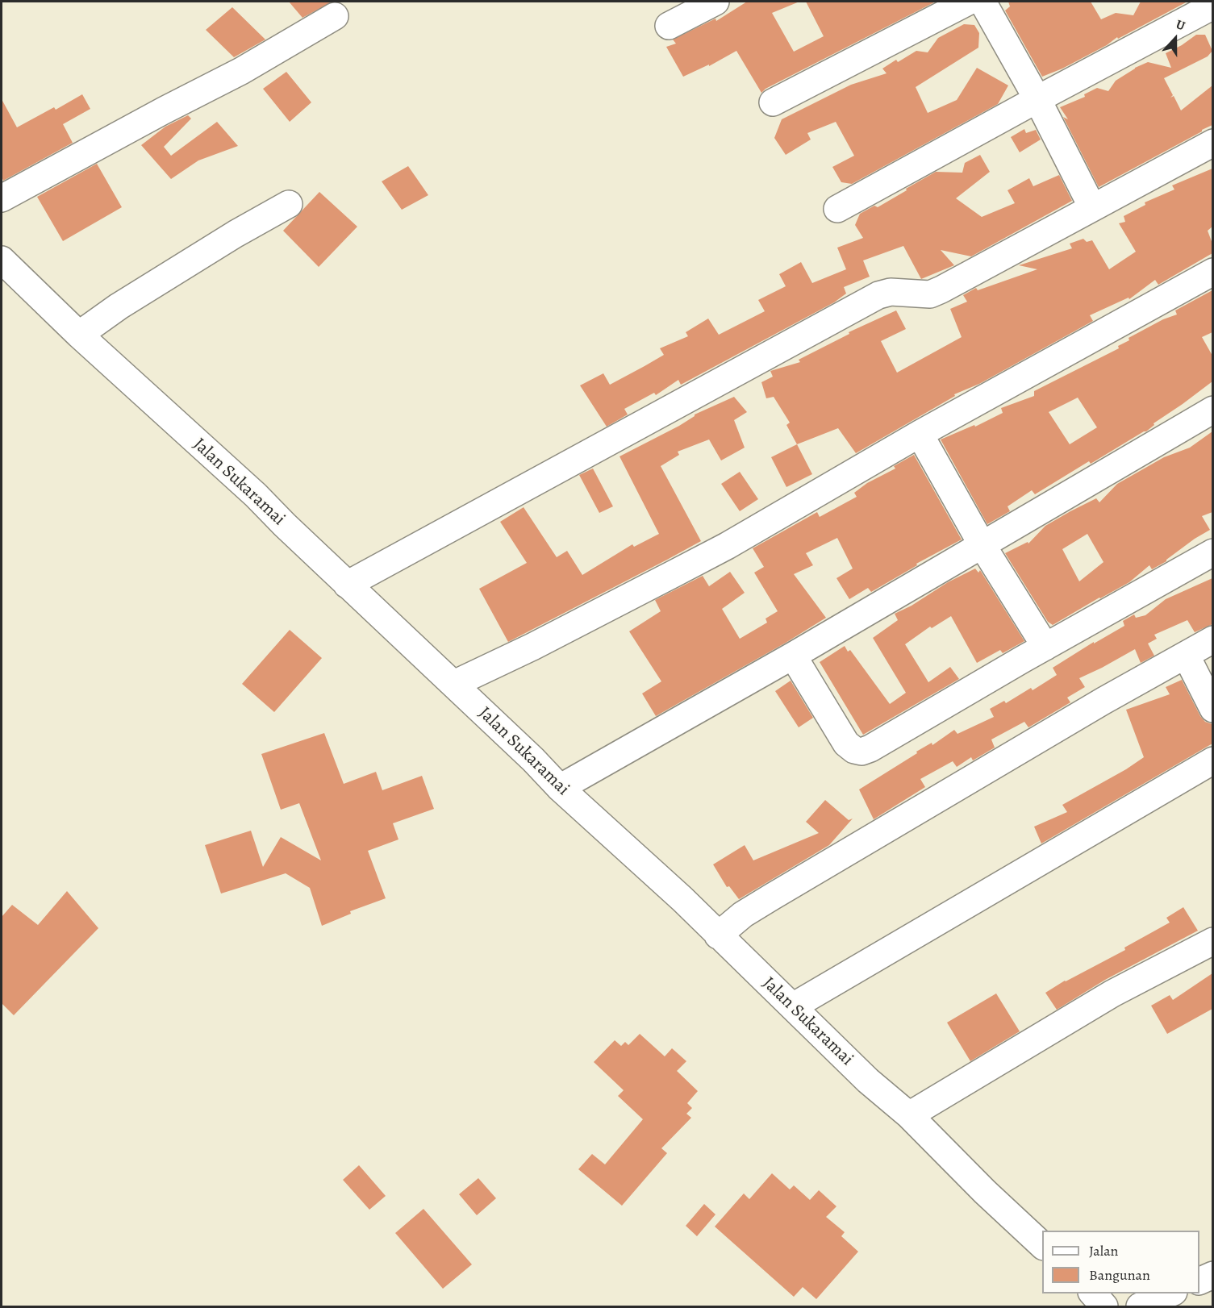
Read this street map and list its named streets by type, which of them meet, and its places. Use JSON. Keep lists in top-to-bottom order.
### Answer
{
  "streets": {
    "street": ["Jalan Sukaramai"]
  },
  "legend": ["Jalan", "Bangunan"],
  "north": "top"
}
